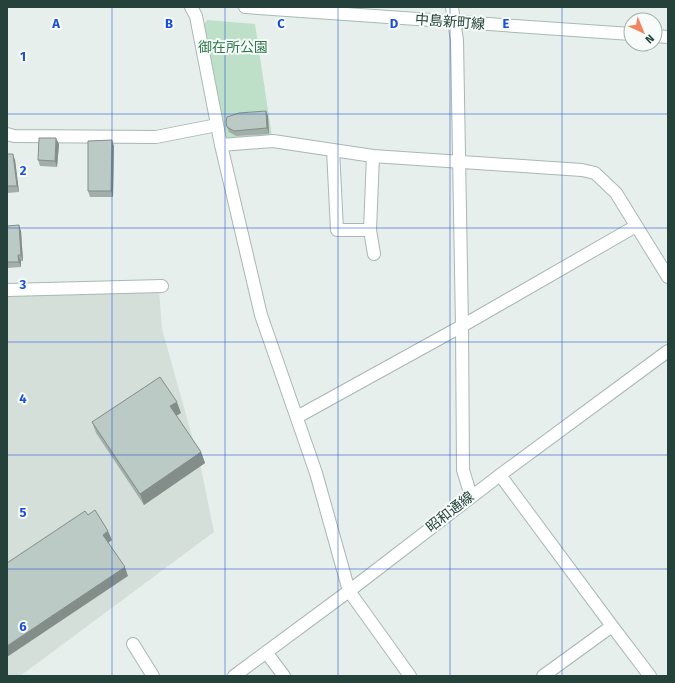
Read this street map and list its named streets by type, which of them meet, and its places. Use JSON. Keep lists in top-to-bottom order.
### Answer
{
  "streets": {
    "street": ["中島新町線", "昭和通線"]
  },
  "parks": ["御在所公園"],
  "north": "bottom right",
  "grid": {
    "columns": [
      "A",
      "B",
      "C",
      "D",
      "E"
    ],
    "rows": [
      "1",
      "2",
      "3",
      "4",
      "5",
      "6"
    ]
  }
}
